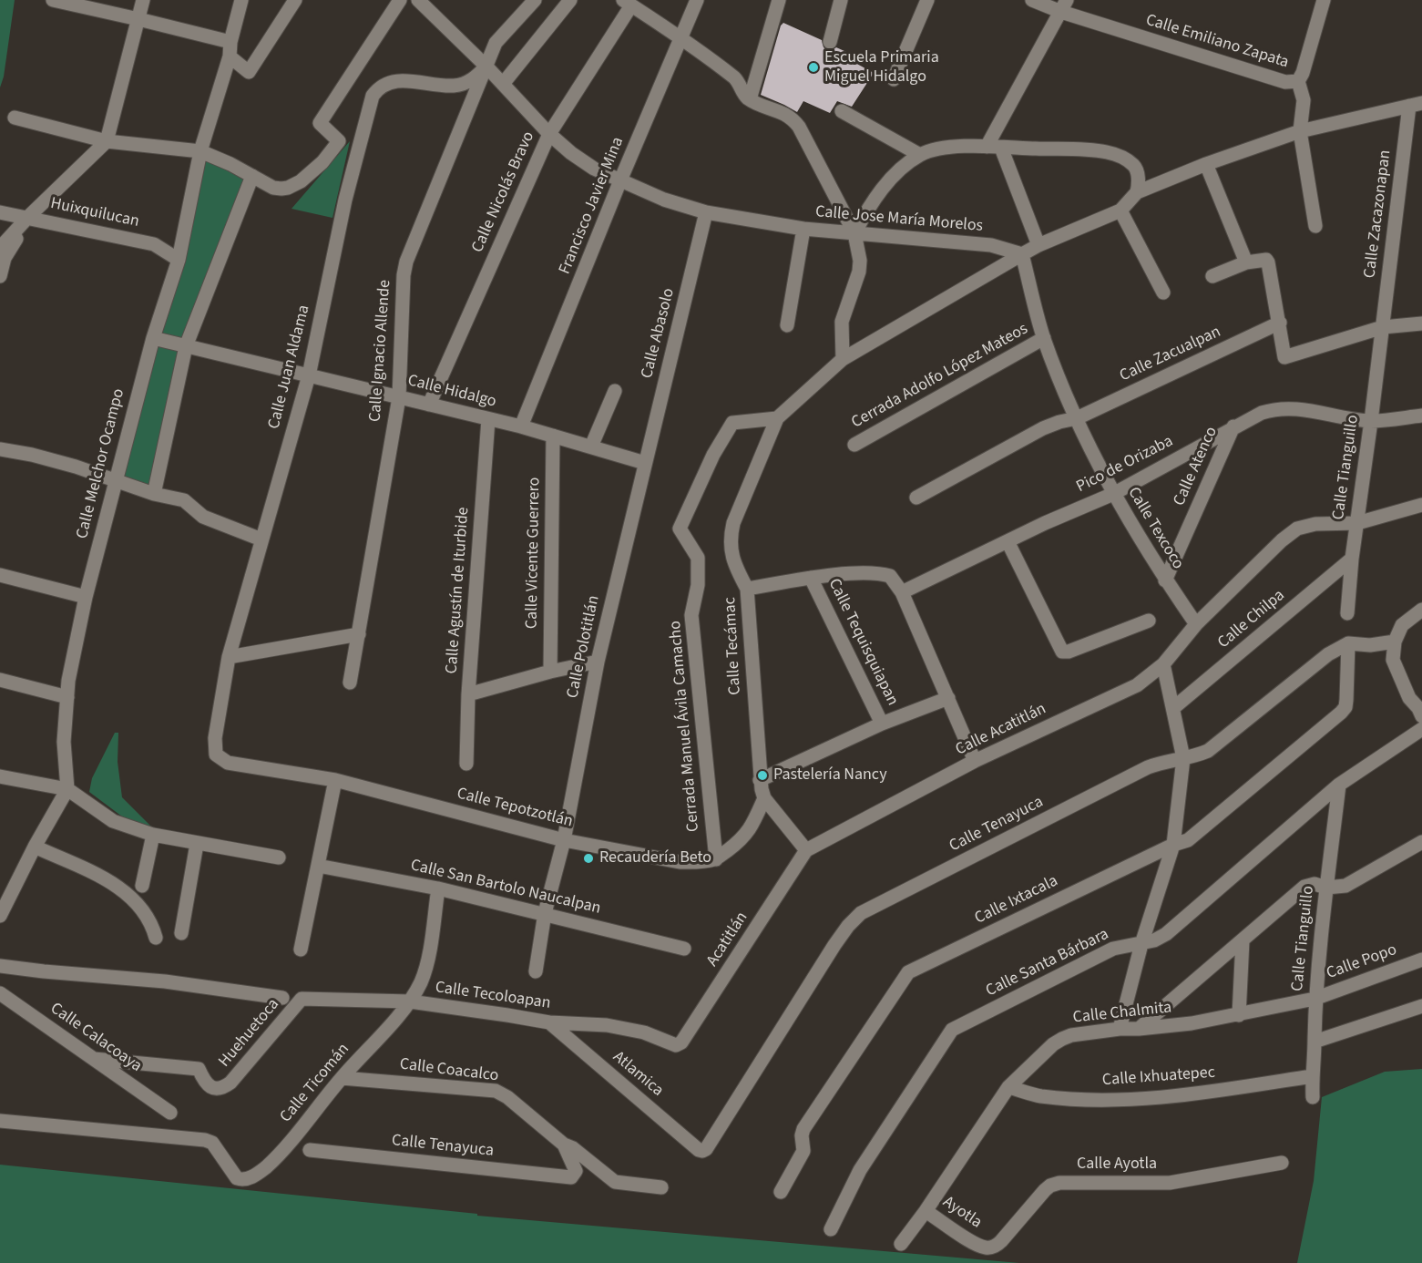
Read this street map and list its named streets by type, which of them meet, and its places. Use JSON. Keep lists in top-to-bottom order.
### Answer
{
  "streets": {
    "street": [
      "Calle Emiliano Zapata",
      "Calle Nicolás Bravo",
      "Francisco Javier Mina",
      "Huixquilucan",
      "Calle Zacazonapan",
      "Calle Jose María Morelos",
      "Calle Abasolo",
      "Calle Ignacio Allende",
      "Calle Zacualpan",
      "Calle Juan Aldama",
      "Cerrada Adolfo López Mateos",
      "Calle Hidalgo",
      "Calle Melchor Ocampo",
      "Pico de Orizaba",
      "Calle Atenco",
      "Calle Tianguillo",
      "Calle Texcoco",
      "Calle Vicente Guerrero",
      "Calle Agustín de Iturbide",
      "Calle Chilpa",
      "Calle Tequisquiapan",
      "Calle Tecámac",
      "Calle Polotitlán",
      "Cerrada Manuel Ávila Camacho",
      "Calle Acatitlán",
      "Calle Tepotzotlán",
      "Calle Tenayuca",
      "Calle San Bartolo Naucalpan",
      "Calle Ixtacala",
      "Acatitlán",
      "Calle Popo",
      "Calle Santa Bárbara",
      "Calle Tecoloapan",
      "Calle Chalmita",
      "Huehuetoca",
      "Calle Calacoaya",
      "Calle Coacalco",
      "Atlamica",
      "Calle Ixhuatepec",
      "Calle Ticomán",
      "Calle Ayotla",
      "Ayotla"
    ]
  },
  "crossings": [
    ["Calle Nicolás Bravo", "Calle Jose María Morelos"],
    ["Calle Nicolás Bravo", "Calle Hidalgo"],
    ["Francisco Javier Mina", "Calle Jose María Morelos"],
    ["Francisco Javier Mina", "Calle Hidalgo"],
    ["Huixquilucan", "Calle Melchor Ocampo"],
    ["Calle Zacazonapan", "Calle Tianguillo"],
    ["Calle Jose María Morelos", "Calle Abasolo"],
    ["Calle Jose María Morelos", "Calle Ignacio Allende"],
    ["Calle Jose María Morelos", "Calle Juan Aldama"],
    ["Calle Jose María Morelos", "Calle Texcoco"],
    ["Calle Abasolo", "Calle Hidalgo"],
    ["Calle Abasolo", "Calle Polotitlán"],
    ["Calle Ignacio Allende", "Calle Juan Aldama"],
    ["Calle Ignacio Allende", "Calle Hidalgo"],
    ["Calle Zacualpan", "Calle Texcoco"],
    ["Calle Juan Aldama", "Calle Hidalgo"],
    ["Calle Juan Aldama", "Calle Tepotzotlán"],
    ["Cerrada Adolfo López Mateos", "Calle Texcoco"],
    ["Calle Hidalgo", "Calle Melchor Ocampo"],
    ["Calle Hidalgo", "Calle Vicente Guerrero"],
    ["Calle Hidalgo", "Calle Agustín de Iturbide"],
    ["Calle Hidalgo", "Calle Polotitlán"],
    ["Pico de Orizaba", "Calle Atenco"],
    ["Pico de Orizaba", "Calle Tianguillo"],
    ["Pico de Orizaba", "Calle Texcoco"],
    ["Pico de Orizaba", "Calle Tecámac"],
    ["Calle Atenco", "Calle Texcoco"],
    ["Calle Tianguillo", "Calle Chilpa"],
    ["Calle Tianguillo", "Calle Acatitlán"],
    ["Calle Tianguillo", "Calle Popo"],
    ["Calle Tianguillo", "Calle Santa Bárbara"],
    ["Calle Tianguillo", "Calle Chalmita"],
    ["Calle Tianguillo", "Calle Ixhuatepec"],
    ["Calle Texcoco", "Calle Acatitlán"],
    ["Calle Tequisquiapan", "Calle Tecámac"],
    ["Calle Polotitlán", "Calle Tepotzotlán"],
    ["Calle Polotitlán", "Calle San Bartolo Naucalpan"],
    ["Cerrada Manuel Ávila Camacho", "Calle Tepotzotlán"],
    ["Calle Acatitlán", "Acatitlán"],
    ["Calle Tenayuca", "Calle Ixtacala"],
    ["Calle Tenayuca", "Calle Coacalco"],
    ["Calle Tenayuca", "Atlamica"],
    ["Calle San Bartolo Naucalpan", "Calle Ticomán"],
    ["Acatitlán", "Calle Tecoloapan"],
    ["Calle Popo", "Calle Chalmita"],
    ["Calle Tecoloapan", "Huehuetoca"],
    ["Calle Tecoloapan", "Atlamica"],
    ["Calle Tecoloapan", "Calle Ticomán"],
    ["Calle Chalmita", "Calle Ixhuatepec"],
    ["Calle Chalmita", "Ayotla"],
    ["Huehuetoca", "Calle Calacoaya"],
    ["Calle Coacalco", "Calle Ticomán"],
    ["Calle Ayotla", "Ayotla"]
  ],
  "places": ["Escuela Primaria Miguel Hidalgo", "Pastelería Nancy", "Recaudería Beto"]
}
